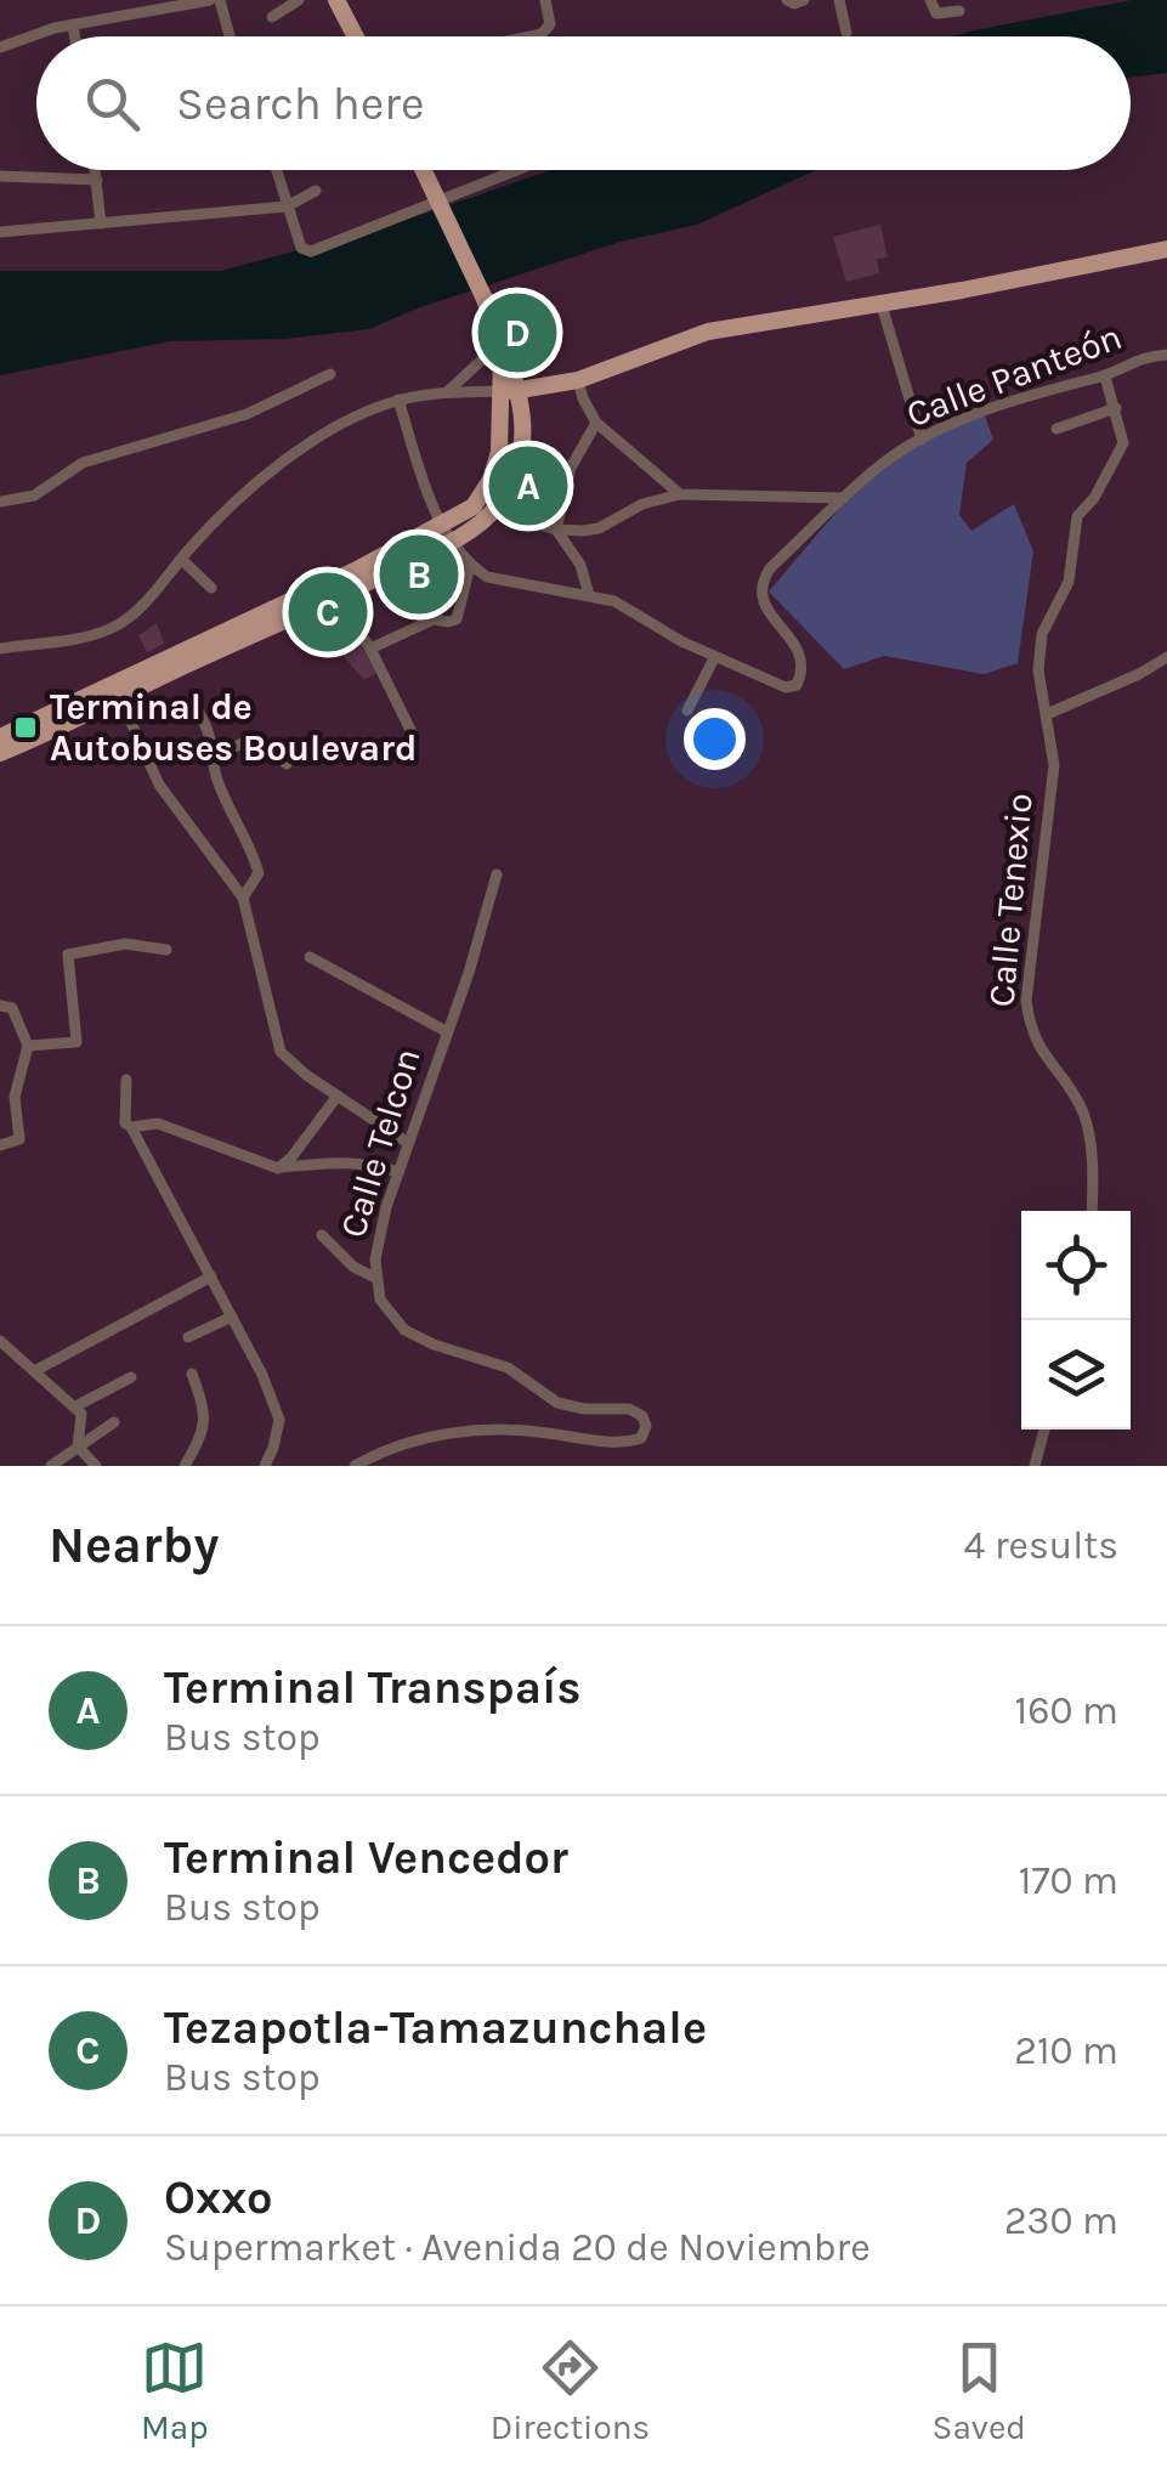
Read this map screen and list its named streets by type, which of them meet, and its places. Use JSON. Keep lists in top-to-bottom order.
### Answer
{
  "streets": {
    "street": ["Calle Panteón", "Calle Tenexio", "Calle Telcon"]
  },
  "places": {
    "transit": ["Terminal de Autobuses Boulevard"]
  },
  "page": {
    "search": "Search here",
    "pins": [
      "D",
      "A",
      "B",
      "C"
    ],
    "heading": ["Nearby", "4 results"],
    "list": [
      {
        "mark": "A",
        "name": "Terminal Transpaís",
        "note": "Bus stop",
        "value": "160 m"
      },
      {
        "mark": "B",
        "name": "Terminal Vencedor",
        "note": "Bus stop",
        "value": "170 m"
      },
      {
        "mark": "C",
        "name": "Tezapotla-Tamazunchale",
        "note": "Bus stop",
        "value": "210 m"
      },
      {
        "mark": "D",
        "name": "Oxxo",
        "note": "Supermarket · Avenida 20 de Noviembre",
        "value": "230 m"
      }
    ],
    "nav": ["Map", "Directions", "Saved"]
  }
}
